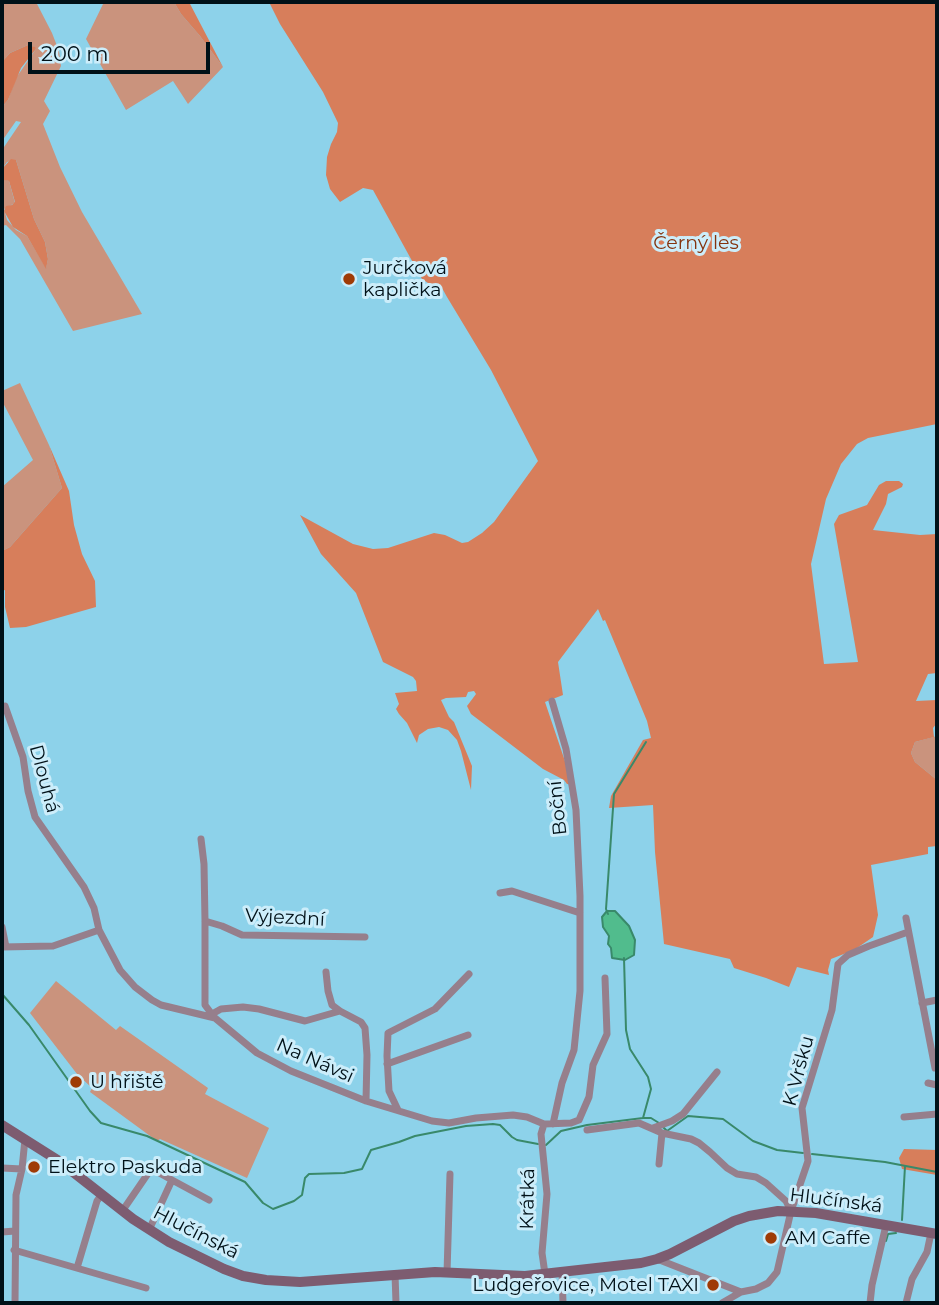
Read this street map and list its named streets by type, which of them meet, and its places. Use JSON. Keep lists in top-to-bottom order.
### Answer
{
  "streets": {
    "street": [
      "Dlouhá",
      "Boční",
      "Výjezdní",
      "Na Návsi",
      "K Vršku",
      "Krátká",
      "Hlučínská"
    ]
  },
  "crossings": [
    ["Dlouhá", "Na Návsi"],
    ["Boční", "Na Návsi"],
    ["Na Návsi", "Krátká"],
    ["K Vršku", "Hlučínská"],
    ["Krátká", "Hlučínská"]
  ],
  "parks": ["Černý les"],
  "places": [
    "Jurčková kaplička",
    "U hřiště",
    "Elektro Paskuda",
    "AM Caffe",
    "Ludgeřovice, Motel TAXI"
  ],
  "scale_bar": "200 m"
}
